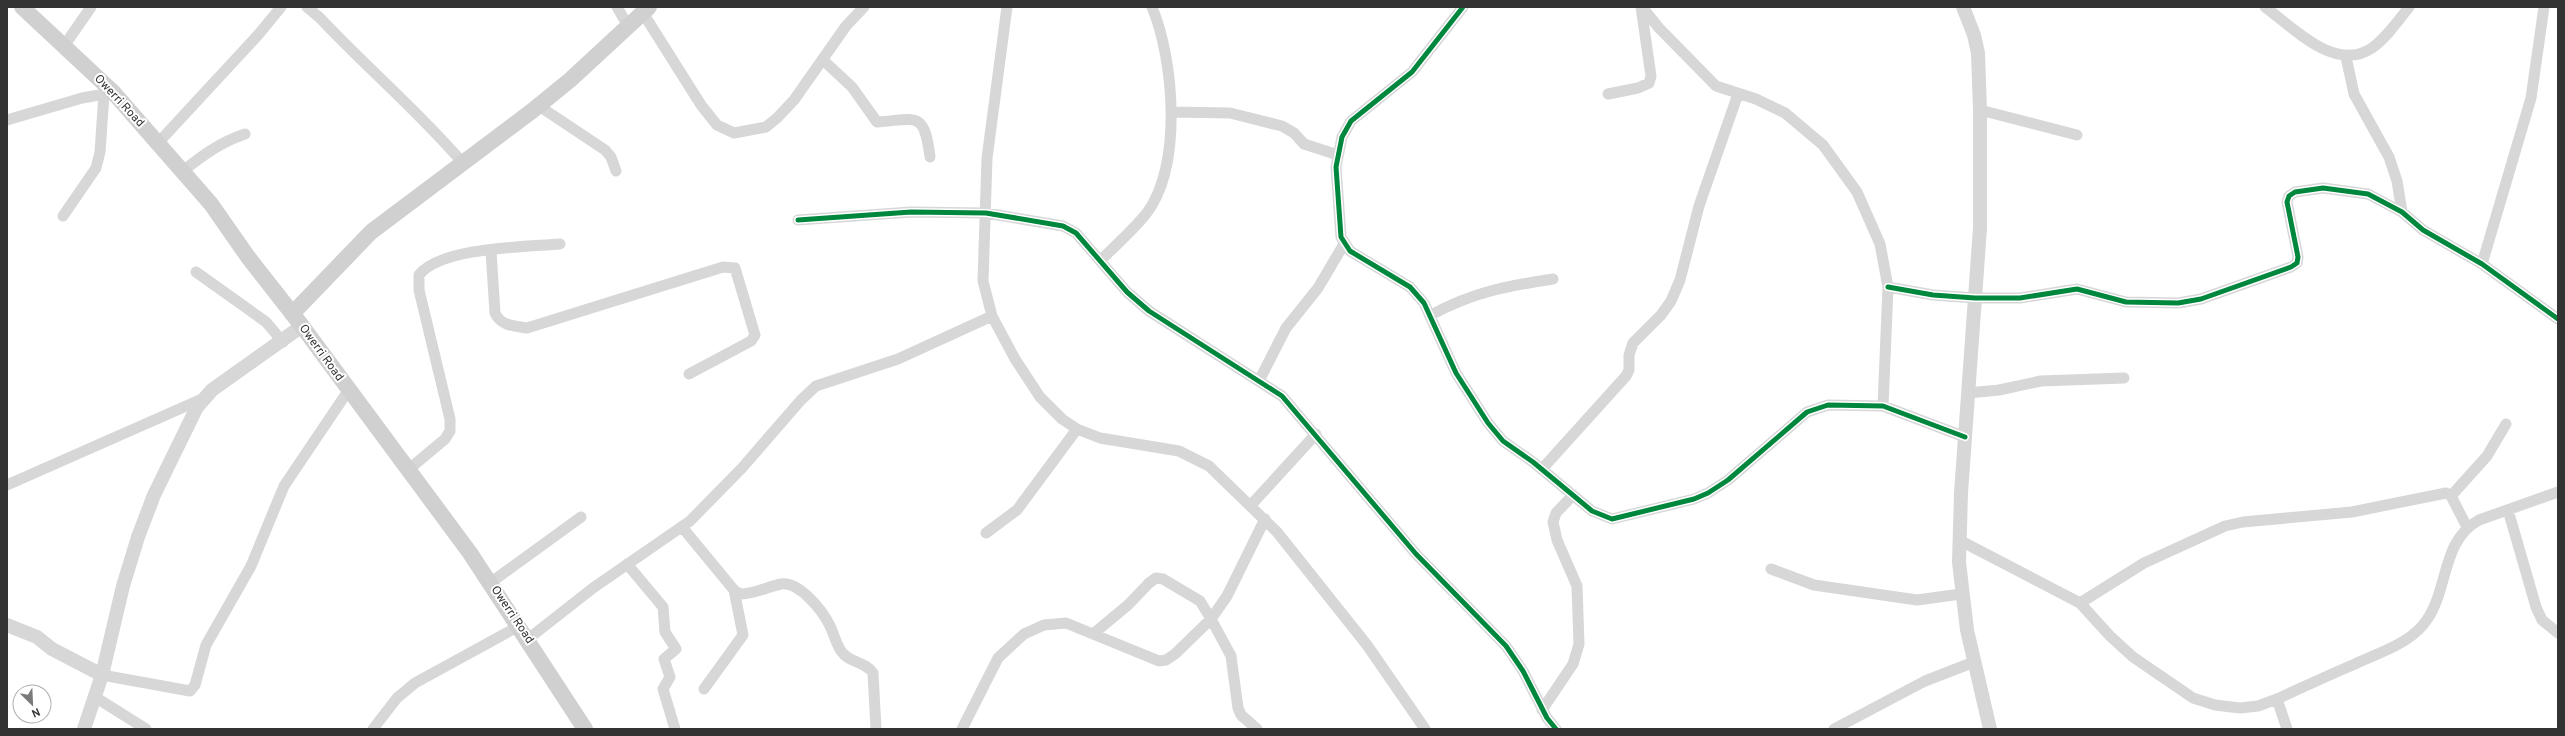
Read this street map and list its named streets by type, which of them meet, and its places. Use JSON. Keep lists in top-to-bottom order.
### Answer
{
  "streets": {
    "main road": ["Owerri Road"]
  },
  "north": "bottom right"
}
